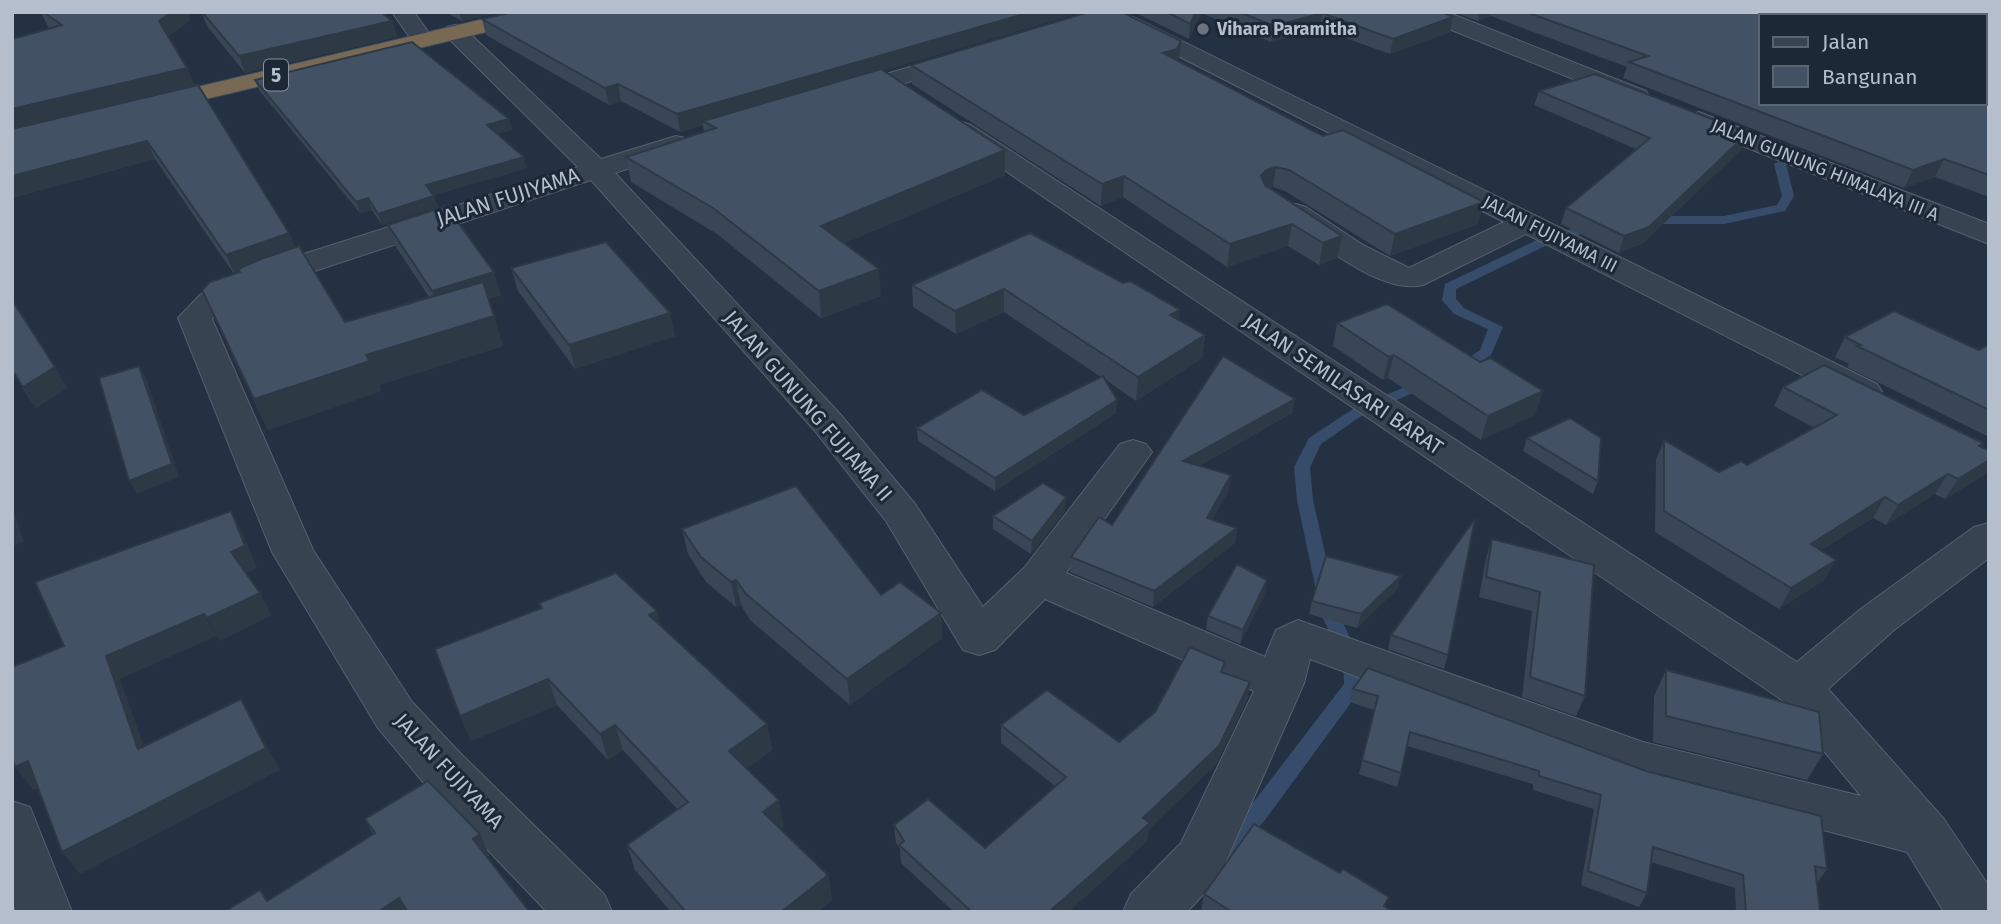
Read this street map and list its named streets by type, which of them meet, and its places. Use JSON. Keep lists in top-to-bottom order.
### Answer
{
  "streets": {
    "highway": ["5"],
    "street": [
      "JALAN GUNUNG HIMALAYA III A",
      "JALAN FUJIYAMA",
      "JALAN FUJIYAMA III",
      "JALAN SEMILASARI BARAT",
      "JALAN GUNUNG FUJIAMA II"
    ]
  },
  "crossings": [
    ["JALAN FUJIYAMA", "JALAN GUNUNG FUJIAMA II"]
  ],
  "places": ["Vihara Paramitha"],
  "legend": ["Jalan", "Bangunan"]
}
